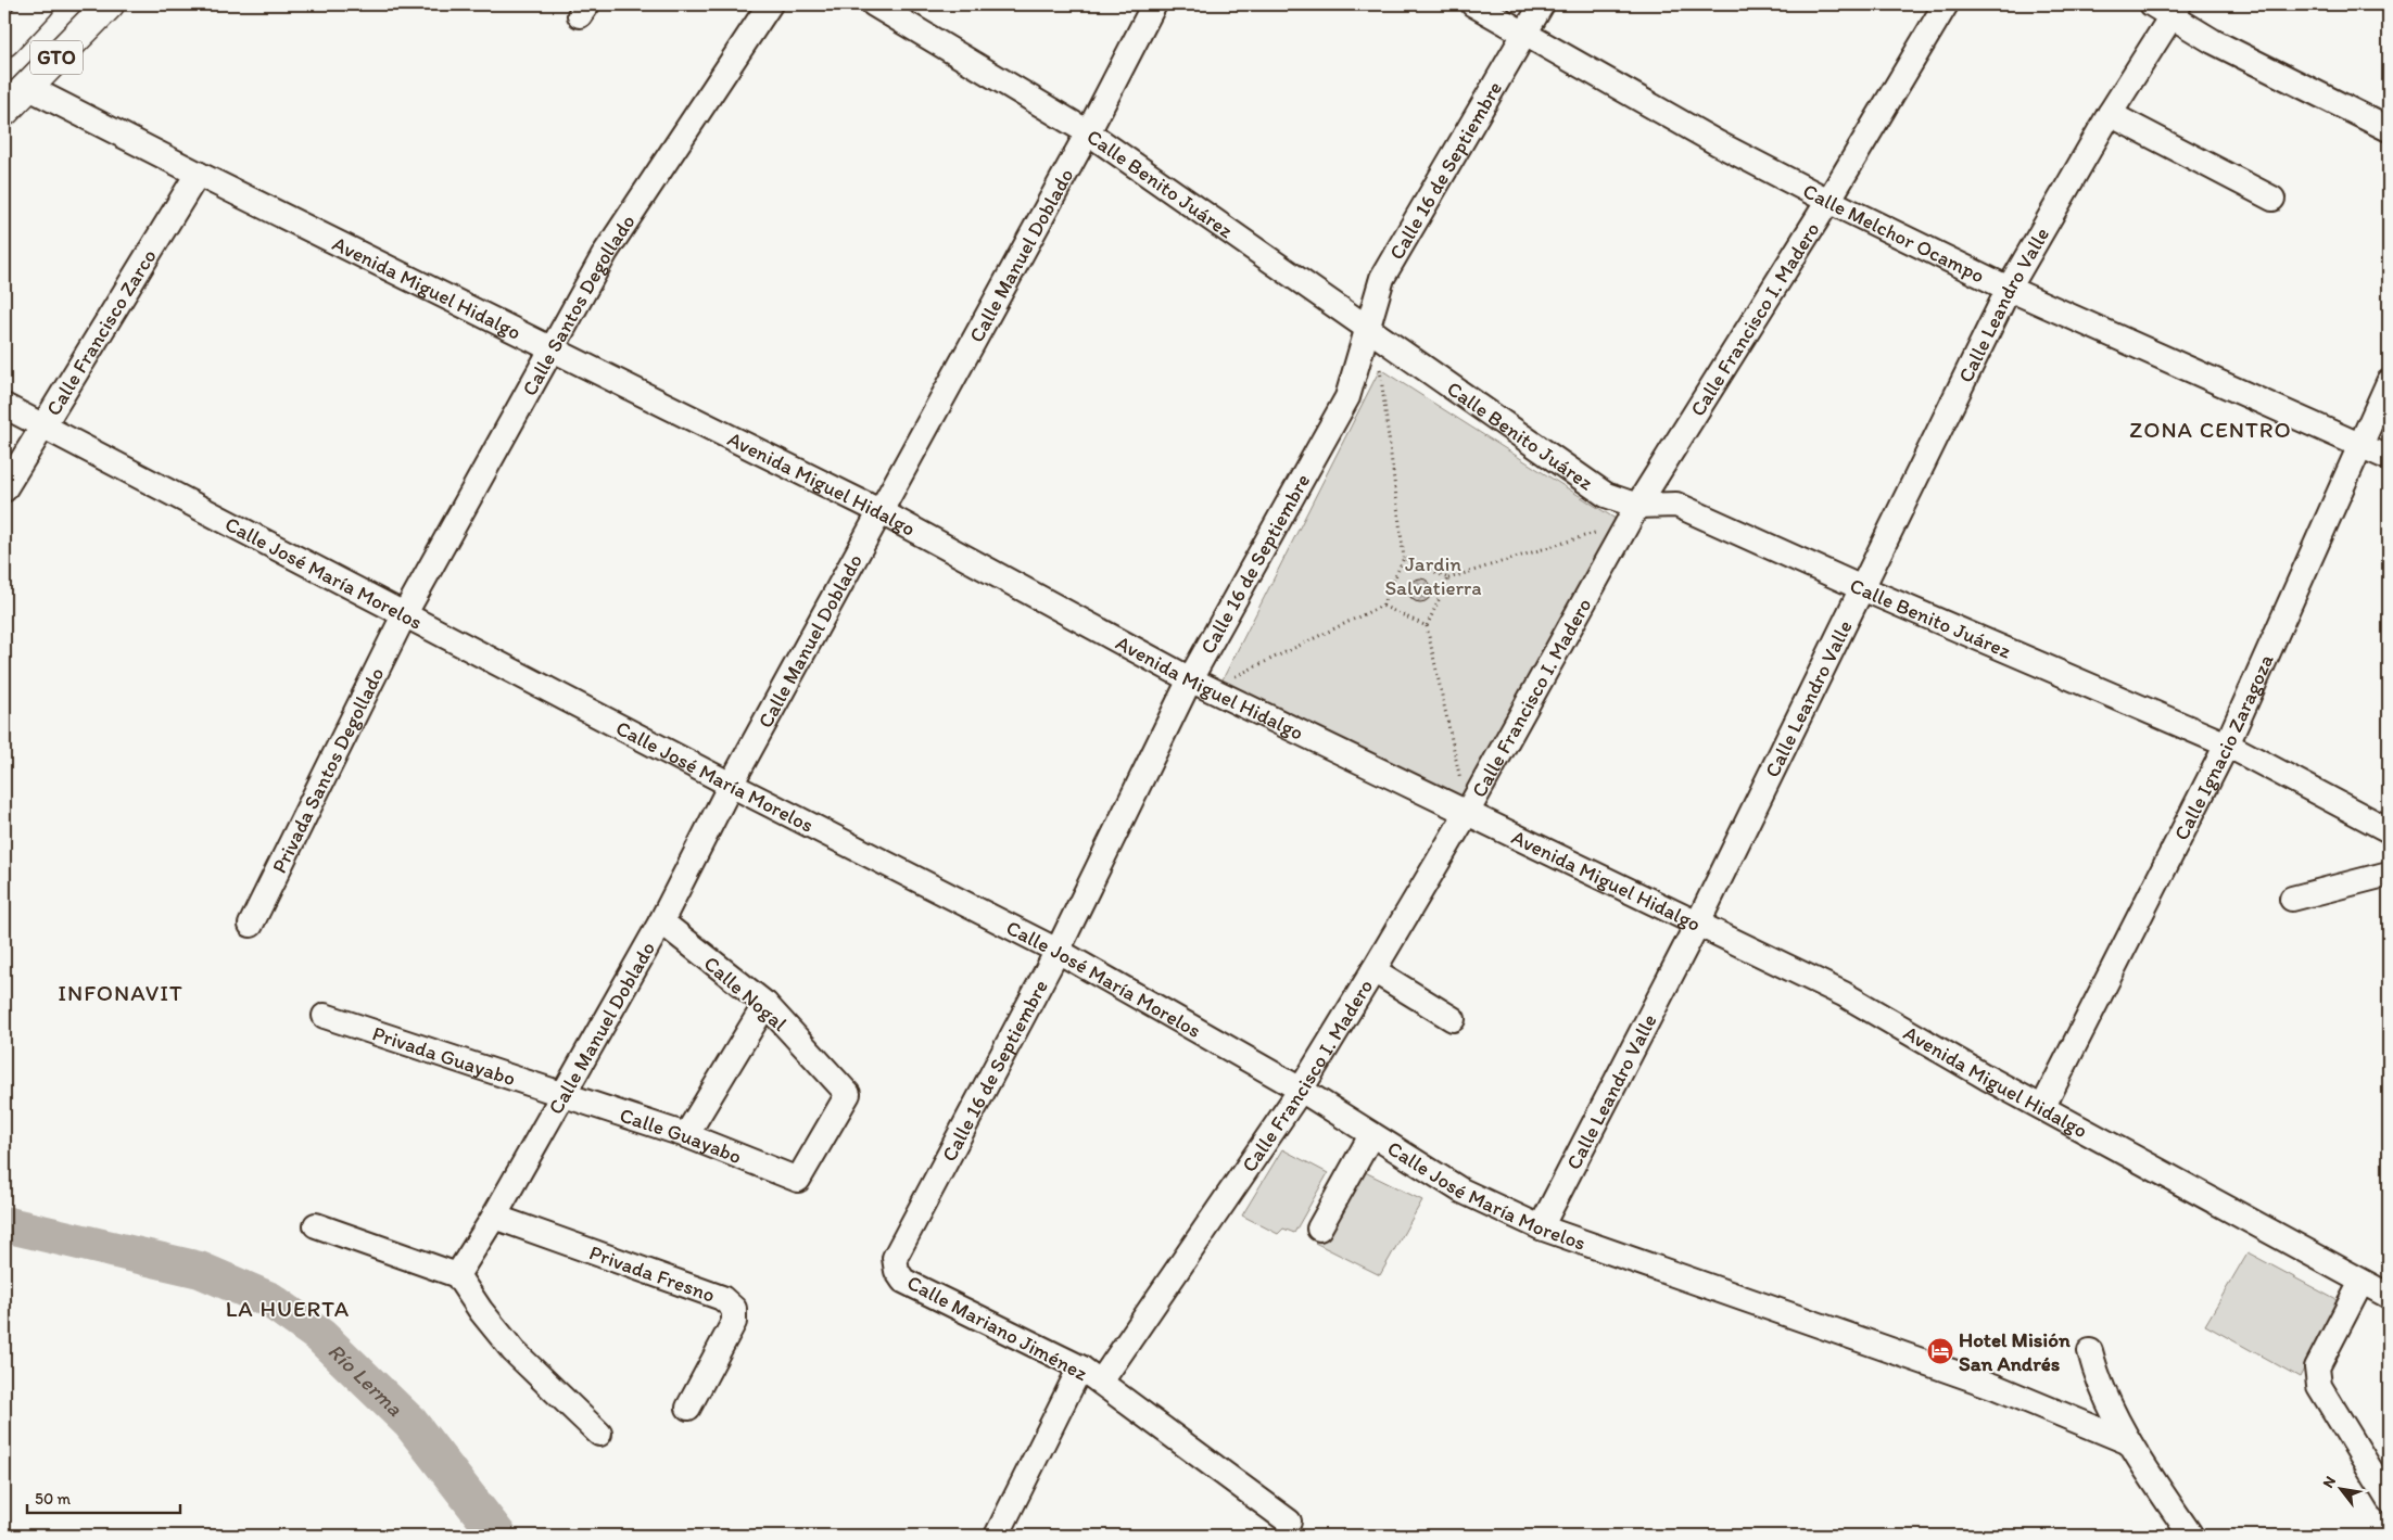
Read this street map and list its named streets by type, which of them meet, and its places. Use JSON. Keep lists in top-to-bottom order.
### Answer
{
  "streets": {
    "main road": ["GTO"],
    "street": [
      "Calle 16 de Septiembre",
      "Calle Benito Juárez",
      "Calle Melchor Ocampo",
      "Calle Manuel Doblado",
      "Avenida Miguel Hidalgo",
      "Calle Santos Degollado",
      "Calle Leandro Valle",
      "Calle Francisco I. Madero",
      "Calle Francisco Zarco",
      "Calle José María Morelos",
      "Calle Ignacio Zaragoza",
      "Privada Santos Degollado",
      "Calle Nogal",
      "Privada Guayabo",
      "Calle Guayabo",
      "Privada Fresno",
      "Calle Mariano Jiménez"
    ]
  },
  "crossings": [
    ["GTO", "Avenida Miguel Hidalgo"],
    ["Calle 16 de Septiembre", "Calle Benito Juárez"],
    ["Calle 16 de Septiembre", "Calle Melchor Ocampo"],
    ["Calle 16 de Septiembre", "Avenida Miguel Hidalgo"],
    ["Calle 16 de Septiembre", "Calle José María Morelos"],
    ["Calle 16 de Septiembre", "Calle Mariano Jiménez"],
    ["Calle Benito Juárez", "Calle Manuel Doblado"],
    ["Calle Benito Juárez", "Calle Leandro Valle"],
    ["Calle Benito Juárez", "Calle Francisco I. Madero"],
    ["Calle Benito Juárez", "Calle Ignacio Zaragoza"],
    ["Calle Melchor Ocampo", "Calle Leandro Valle"],
    ["Calle Melchor Ocampo", "Calle Francisco I. Madero"],
    ["Calle Melchor Ocampo", "Calle Ignacio Zaragoza"],
    ["Calle Manuel Doblado", "Avenida Miguel Hidalgo"],
    ["Calle Manuel Doblado", "Calle José María Morelos"],
    ["Calle Manuel Doblado", "Calle Nogal"],
    ["Calle Manuel Doblado", "Privada Guayabo"],
    ["Calle Manuel Doblado", "Calle Guayabo"],
    ["Calle Manuel Doblado", "Privada Fresno"],
    ["Avenida Miguel Hidalgo", "Calle Santos Degollado"],
    ["Avenida Miguel Hidalgo", "Calle Leandro Valle"],
    ["Avenida Miguel Hidalgo", "Calle Francisco I. Madero"],
    ["Avenida Miguel Hidalgo", "Calle Francisco Zarco"],
    ["Avenida Miguel Hidalgo", "Calle Ignacio Zaragoza"],
    ["Calle Santos Degollado", "Calle José María Morelos"],
    ["Calle Santos Degollado", "Privada Santos Degollado"],
    ["Calle Leandro Valle", "Calle José María Morelos"],
    ["Calle Francisco I. Madero", "Calle José María Morelos"],
    ["Calle Francisco I. Madero", "Calle Mariano Jiménez"],
    ["Calle Francisco Zarco", "Calle José María Morelos"],
    ["Calle José María Morelos", "Privada Santos Degollado"],
    ["Calle Nogal", "Calle Guayabo"],
    ["Privada Guayabo", "Calle Guayabo"]
  ],
  "districts": ["ZONA CENTRO", "INFONAVIT", "LA HUERTA"],
  "water": ["Río Lerma"],
  "parks": ["Jardin Salvatierra"],
  "places": {
    "hotel": ["Hotel Misión San Andrés"]
  },
  "scale_bar": "50 m",
  "north": "top left"
}
